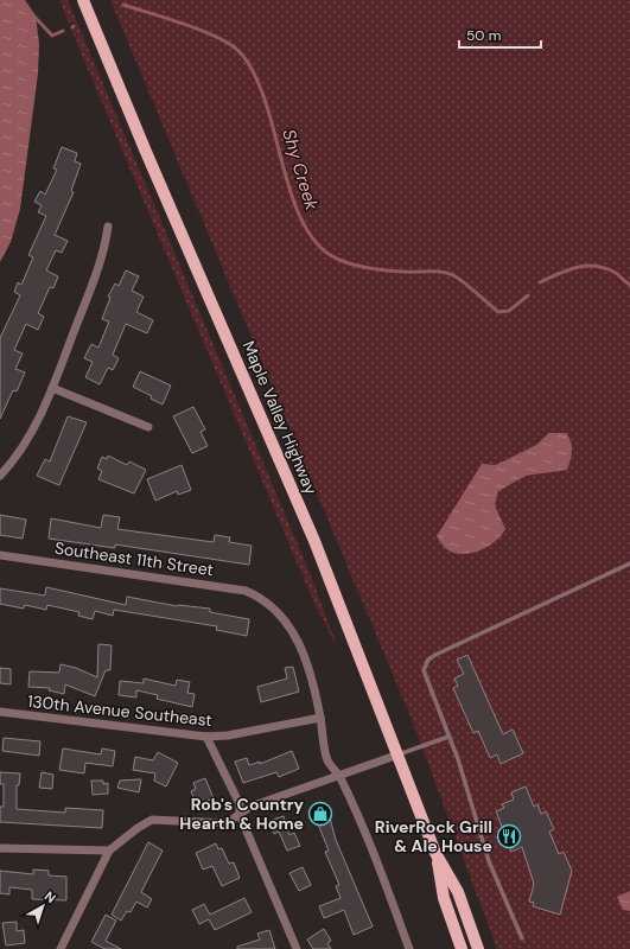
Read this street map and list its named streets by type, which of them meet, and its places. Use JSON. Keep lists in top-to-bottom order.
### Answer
{
  "streets": {
    "main road": ["Maple Valley Highway"],
    "street": ["Southeast 11th Street", "130th Avenue Southeast"]
  },
  "crossings": [
    ["Southeast 11th Street", "130th Avenue Southeast"]
  ],
  "water": ["Shy Creek"],
  "places": {
    "shop": ["Rob's Country Hearth & Home"],
    "restaurant": ["RiverRock Grill & Ale House"]
  },
  "scale_bar": "50 m",
  "north": "top right"
}
